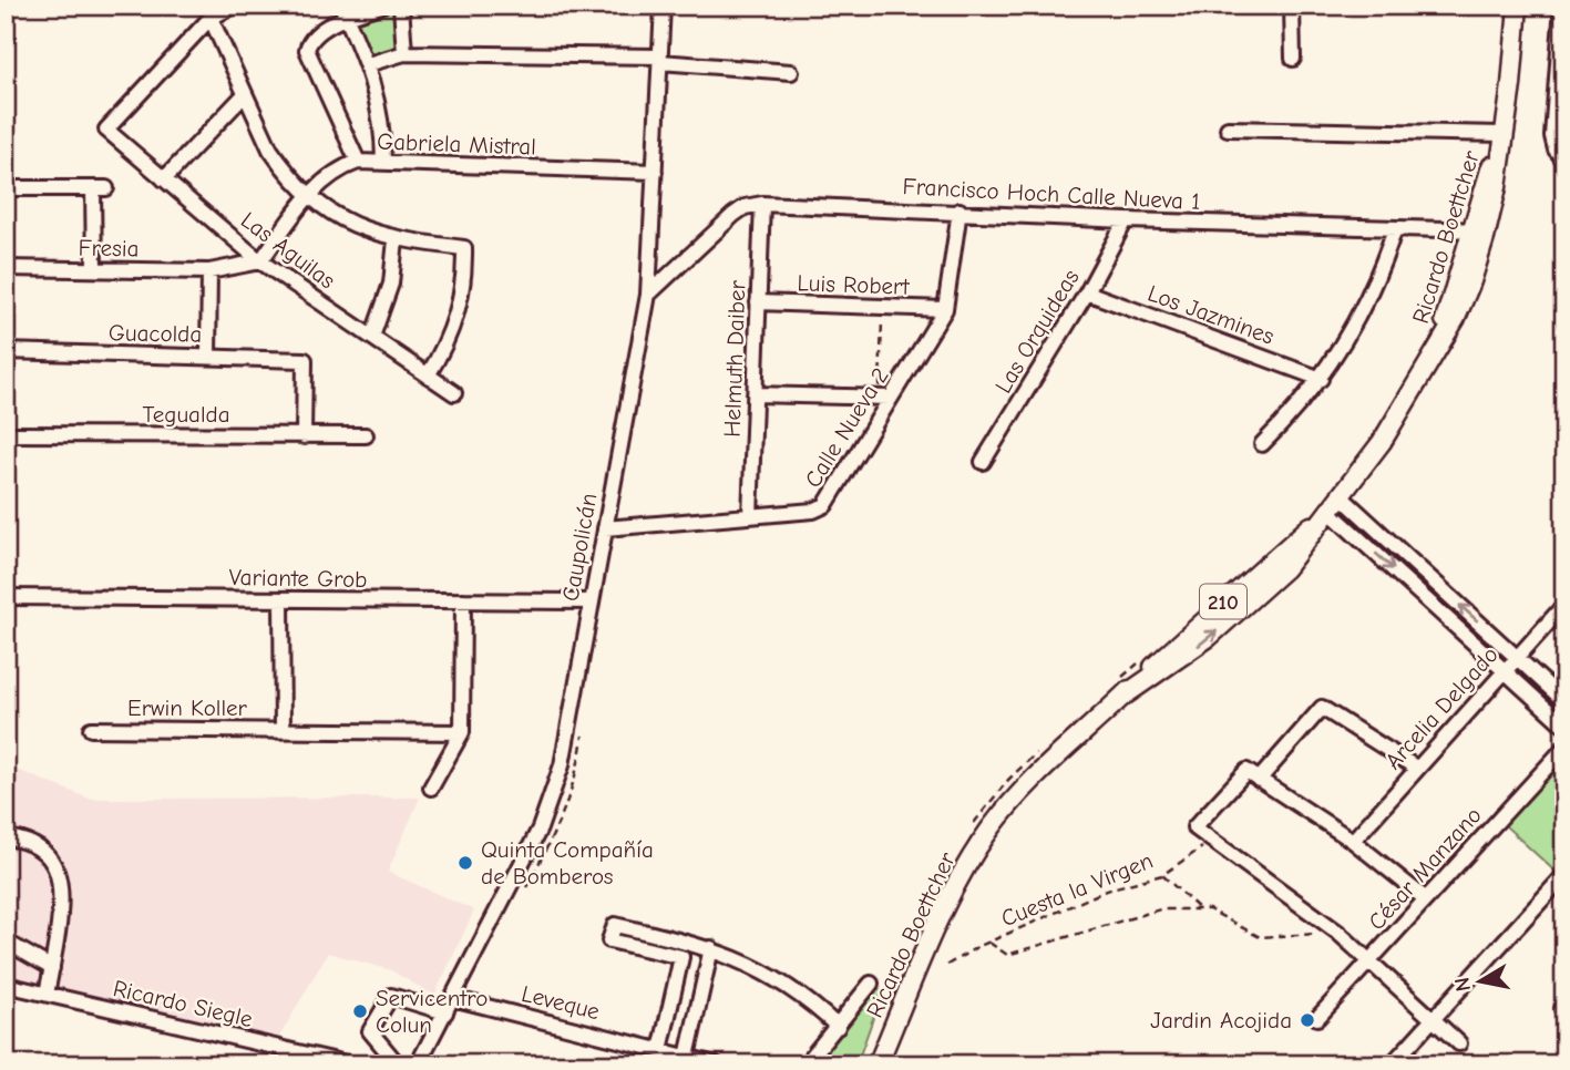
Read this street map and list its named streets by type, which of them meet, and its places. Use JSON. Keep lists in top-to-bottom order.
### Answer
{
  "streets": {
    "main road": ["Ricardo Boettcher", "210"],
    "street": [
      "Gabriela Mistral",
      "Francisco Hoch Calle Nueva 1",
      "Fresia",
      "Las Aguilas",
      "Luis Robert",
      "Los Jazmines",
      "Las Orquideas",
      "Guacolda",
      "Helmuth Daiber",
      "Tegualda",
      "Calle Nueva 2",
      "Caupolicán",
      "Variante Grob",
      "Erwin Koller",
      "Arcelia Delgado",
      "César Manzano",
      "Leveque",
      "Ricardo Siegle"
    ],
    "path": ["Cuesta la Virgen"]
  },
  "crossings": [
    ["Gabriela Mistral", "Las Aguilas"],
    ["Gabriela Mistral", "Caupolicán"],
    ["Francisco Hoch Calle Nueva 1", "Ricardo Boettcher"],
    ["Francisco Hoch Calle Nueva 1", "Las Orquideas"],
    ["Francisco Hoch Calle Nueva 1", "Helmuth Daiber"],
    ["Francisco Hoch Calle Nueva 1", "Calle Nueva 2"],
    ["Francisco Hoch Calle Nueva 1", "Caupolicán"],
    ["Luis Robert", "Helmuth Daiber"],
    ["Luis Robert", "Calle Nueva 2"],
    ["Los Jazmines", "Las Orquideas"],
    ["Guacolda", "Tegualda"],
    ["Helmuth Daiber", "Calle Nueva 2"],
    ["Calle Nueva 2", "Caupolicán"],
    ["Caupolicán", "Variante Grob"],
    ["Caupolicán", "Leveque"]
  ],
  "places": ["Quinta Compañía de Bomberos", "Servicentro Colun", "Jardin Acojida"],
  "north": "left"
}
